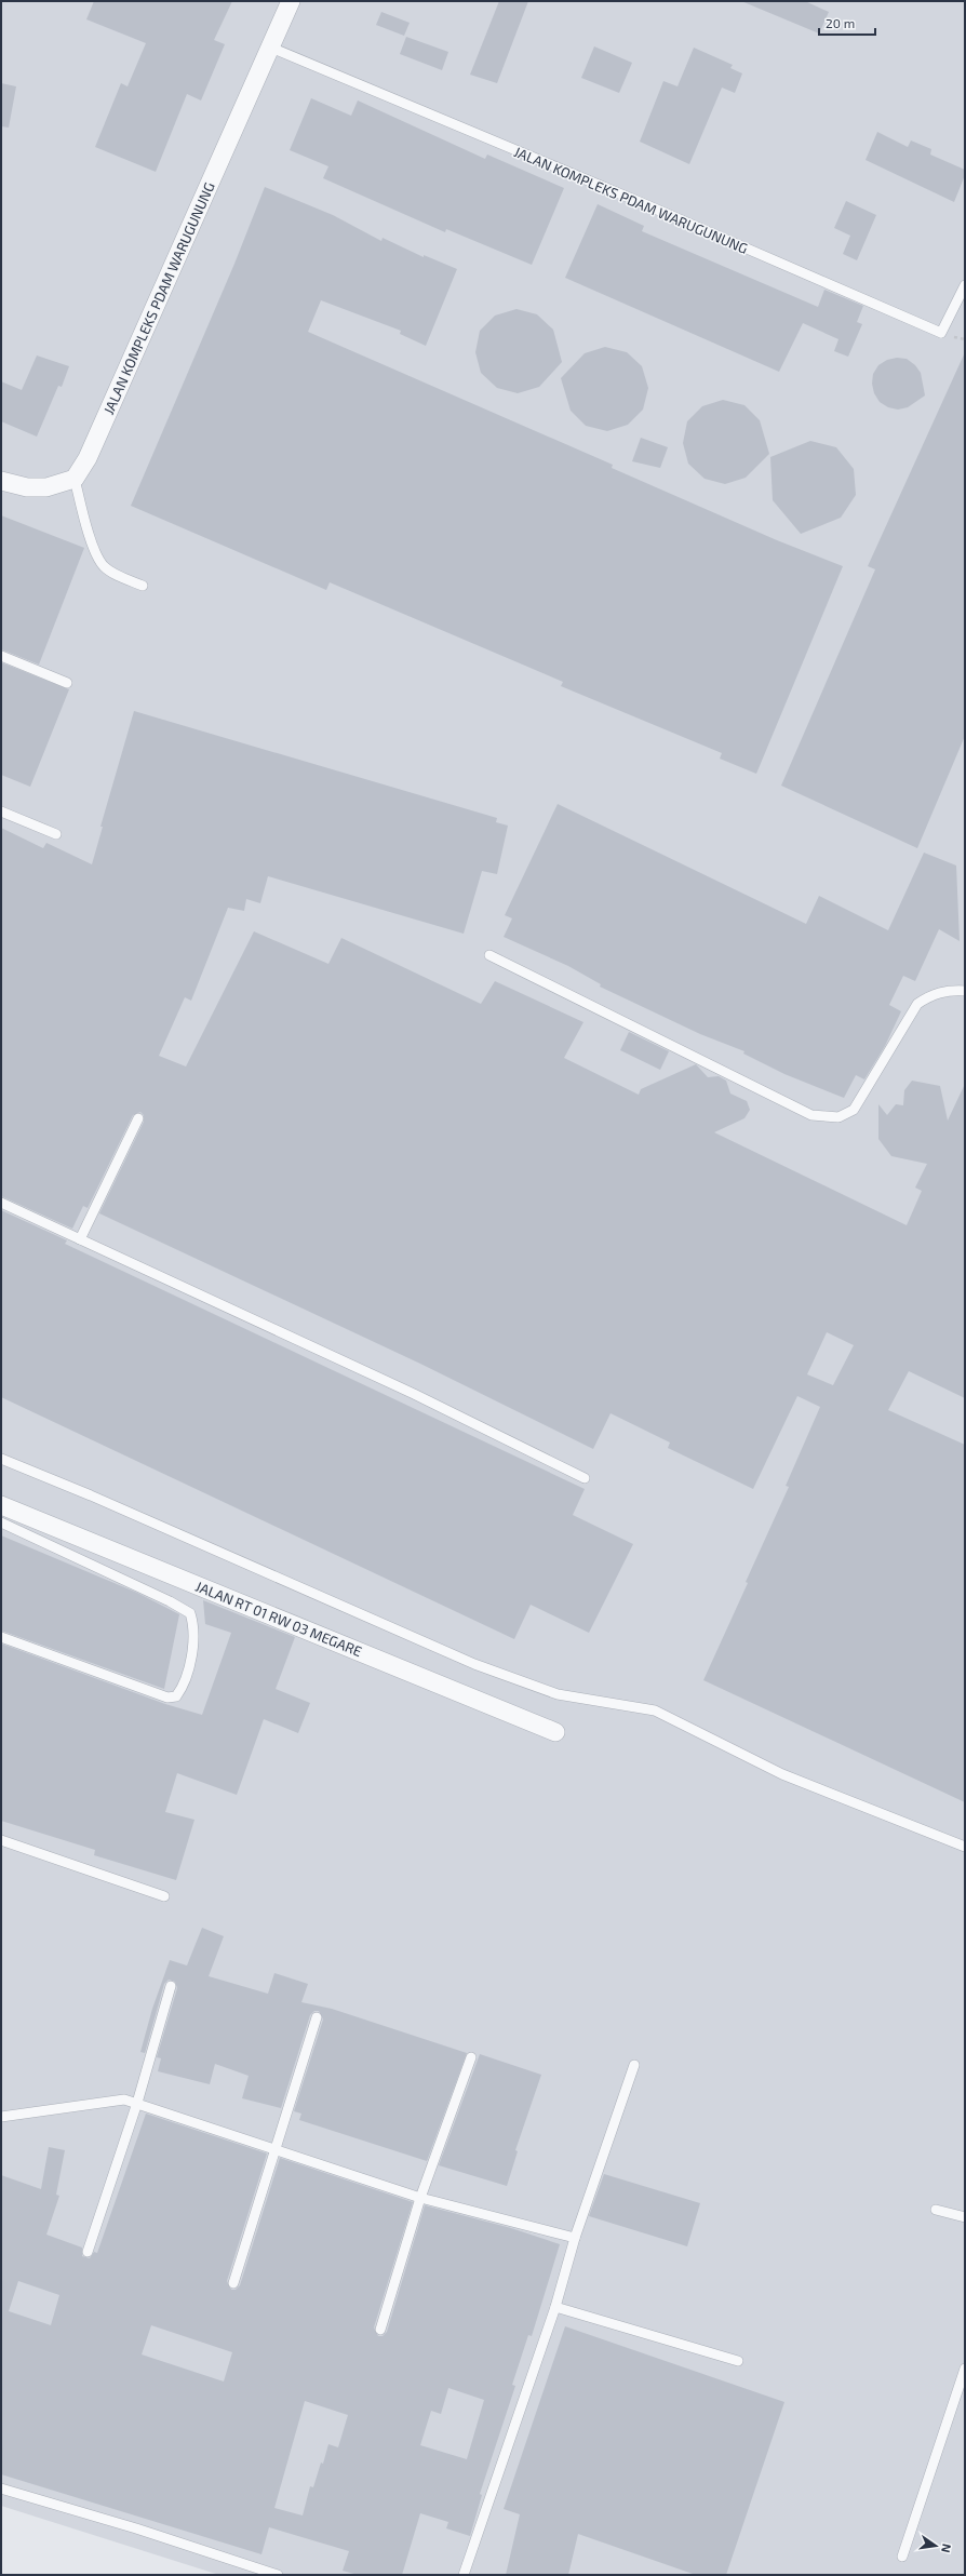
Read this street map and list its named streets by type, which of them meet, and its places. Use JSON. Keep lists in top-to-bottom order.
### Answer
{
  "streets": {
    "street": ["JALAN KOMPLEKS PDAM WARUGUNUNG", "JALAN RT 01 RW 03 MEGARE"]
  },
  "scale_bar": "20 m",
  "north": "right"
}
